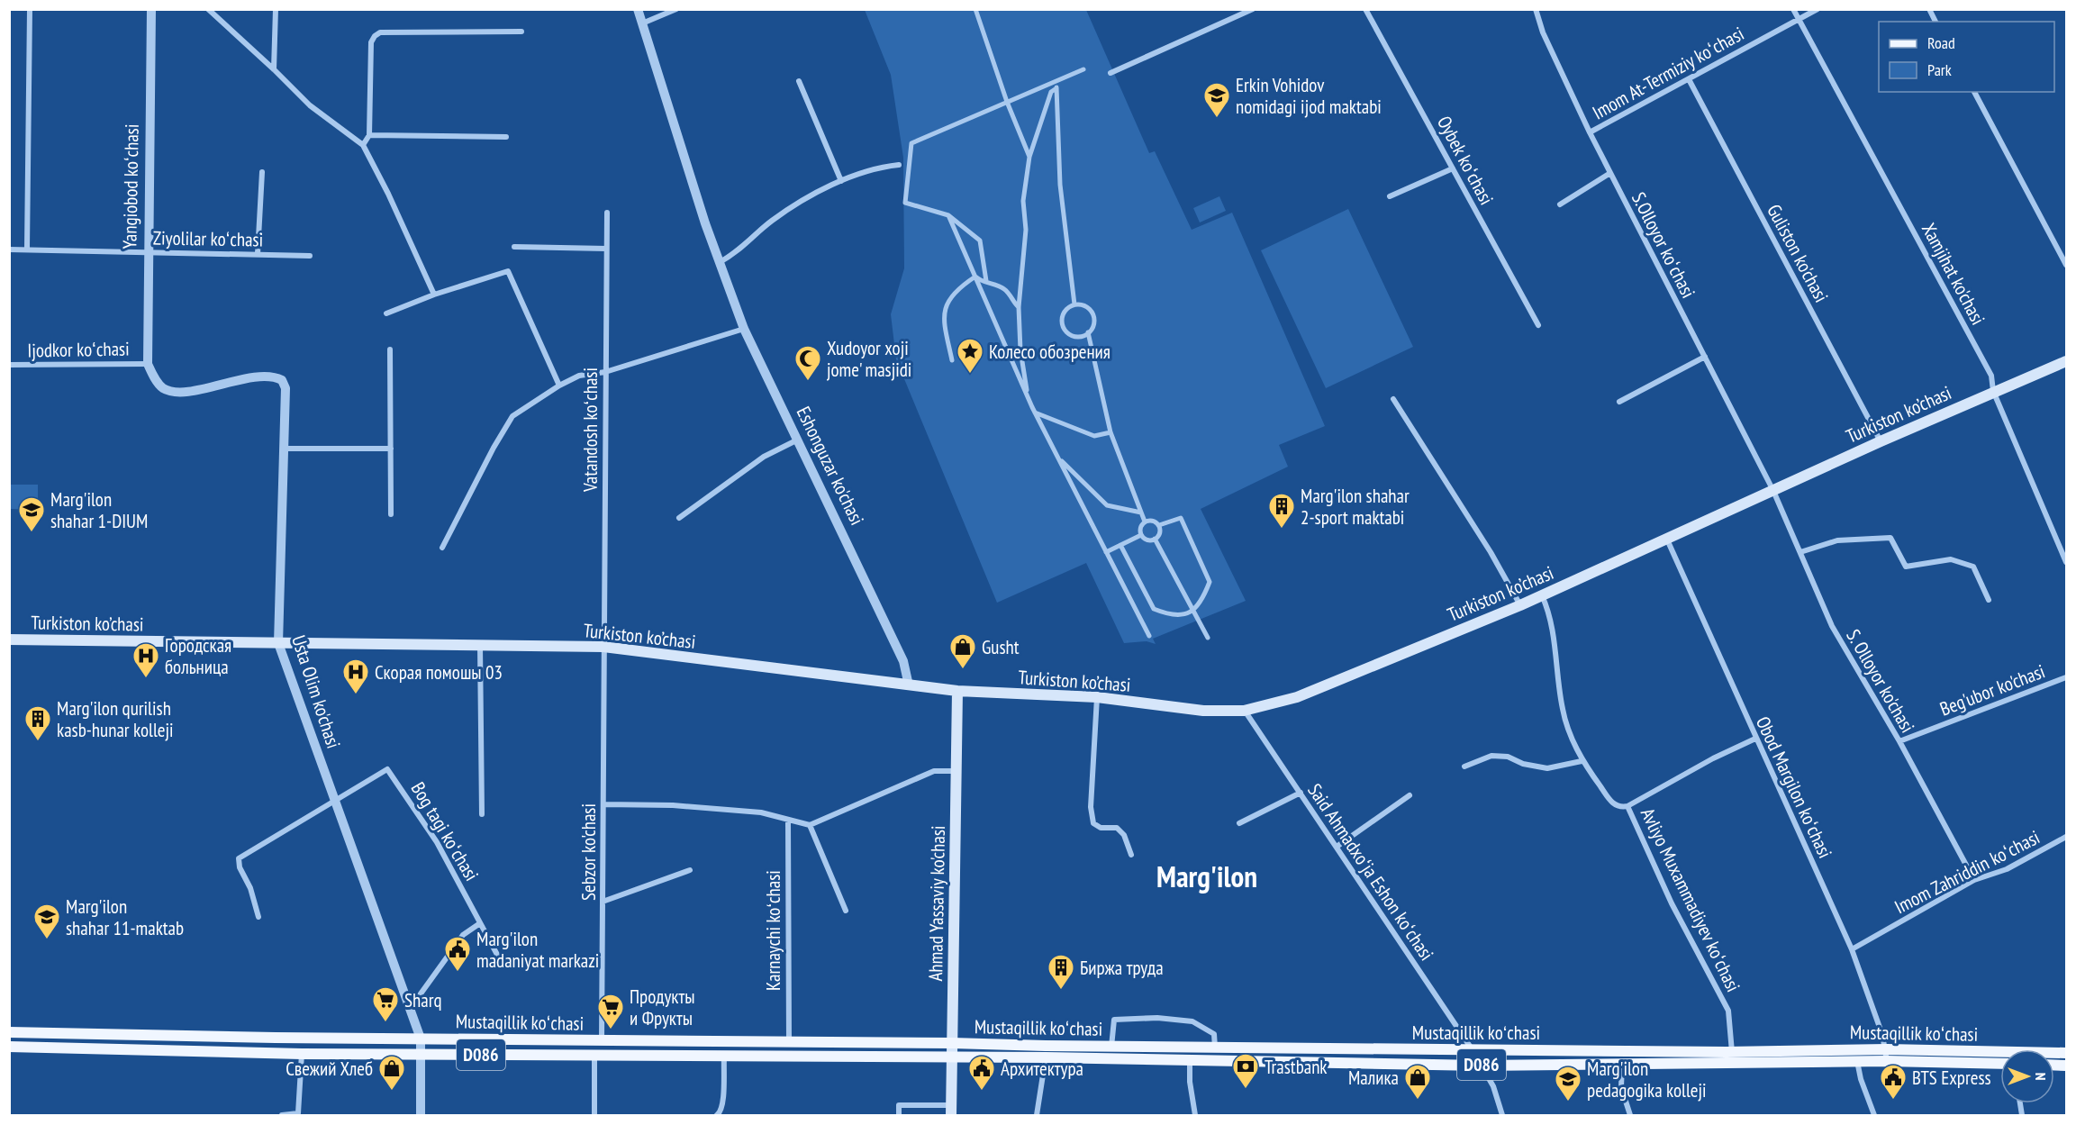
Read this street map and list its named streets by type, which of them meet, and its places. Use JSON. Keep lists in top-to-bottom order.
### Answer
{
  "streets": {
    "main road": [
      "Turkiston ko’chasi",
      "Ahmad Yassaviy ko'chasi",
      "Mustaqillik koʻchasi",
      "D086"
    ],
    "street": [
      "Imom At-Termiziy koʻchasi",
      "Oybek koʻchasi",
      "Yangiobod koʻchasi",
      "Ziyolilar koʻchasi",
      "S.Olloyor koʻchasi",
      "Guliston ko'chasi",
      "Xamjihat ko'chasi",
      "Ijodkor koʻchasi",
      "Vatandosh koʻchasi",
      "Eshonguzar ko'chasi",
      "S. Olloyor ko'chasi",
      "Beg'ubor ko'chasi",
      "Usta Olim ko'chasi",
      "Obod Margilon koʻchasi",
      "Bog tagi koʻchasi",
      "Sebzor ko'chasi",
      "Said Ahmadxoʻja Eshon koʻchasi",
      "Imom Zahriddin koʻchasi",
      "Avliyo Muxammadiyev koʻchasi",
      "Karnaychi koʻchasi"
    ]
  },
  "crossings": [
    ["Imom At-Termiziy koʻchasi", "S.Olloyor koʻchasi"],
    ["Imom At-Termiziy koʻchasi", "Guliston ko'chasi"],
    ["Imom At-Termiziy koʻchasi", "Xamjihat ko'chasi"],
    ["Yangiobod koʻchasi", "Ziyolilar koʻchasi"],
    ["Yangiobod koʻchasi", "Ijodkor koʻchasi"],
    ["Yangiobod koʻchasi", "Usta Olim ko'chasi"],
    ["S.Olloyor koʻchasi", "Turkiston ko’chasi"],
    ["S.Olloyor koʻchasi", "S. Olloyor ko'chasi"],
    ["Guliston ko'chasi", "Turkiston ko’chasi"],
    ["Xamjihat ko'chasi", "Turkiston ko’chasi"],
    ["Ijodkor koʻchasi", "Usta Olim ko'chasi"],
    ["Turkiston ko’chasi", "Vatandosh koʻchasi"],
    ["Turkiston ko’chasi", "Eshonguzar ko'chasi"],
    ["Turkiston ko’chasi", "S. Olloyor ko'chasi"],
    ["Turkiston ko’chasi", "Usta Olim ko'chasi"],
    ["Turkiston ko’chasi", "Obod Margilon koʻchasi"],
    ["Turkiston ko’chasi", "Said Ahmadxoʻja Eshon koʻchasi"],
    ["Turkiston ko’chasi", "Avliyo Muxammadiyev koʻchasi"],
    ["Turkiston ko’chasi", "Ahmad Yassaviy ko'chasi"],
    ["Vatandosh koʻchasi", "Sebzor ko'chasi"],
    ["S. Olloyor ko'chasi", "Beg'ubor ko'chasi"],
    ["S. Olloyor ko'chasi", "Imom Zahriddin koʻchasi"],
    ["Usta Olim ko'chasi", "Bog tagi koʻchasi"],
    ["Usta Olim ko'chasi", "Mustaqillik koʻchasi"],
    ["Obod Margilon koʻchasi", "Imom Zahriddin koʻchasi"],
    ["Obod Margilon koʻchasi", "Mustaqillik koʻchasi"],
    ["Sebzor ko'chasi", "Mustaqillik koʻchasi"],
    ["Said Ahmadxoʻja Eshon koʻchasi", "Mustaqillik koʻchasi"],
    ["Avliyo Muxammadiyev koʻchasi", "Mustaqillik koʻchasi"],
    ["Ahmad Yassaviy ko'chasi", "Mustaqillik koʻchasi"],
    ["Karnaychi koʻchasi", "Mustaqillik koʻchasi"]
  ],
  "districts": ["Marg'ilon"],
  "places": {
    "school or university": [
      "Erkin Vohidov nomidagi ijod maktabi",
      "Marg'ilon shahar 1-DIUM",
      "Marg'ilon shahar 11-maktab",
      "Marg'ilon pedagogika kolleji"
    ],
    "place": ["Колесо обозрения"],
    "mosque": ["Xudoyor xoji jome' masjidi"],
    "building": ["Marg'ilon shahar 2-sport maktabi", "Marg'ilon qurilish kasb-hunar kolleji", "Биржа труда"],
    "shop": ["Gusht", "Свежий Хлеб", "Малика"],
    "hospital": ["Городская больница", "Скорая помошы 03"],
    "public building": ["Marg'ilon madaniyat markazi", "Архитектура", "BTS Express"],
    "supermarket": ["Sharq", "Продукты и Фрукты"],
    "bank": ["Trastbank"]
  },
  "legend": ["Road", "Park"],
  "north": "right"
}
